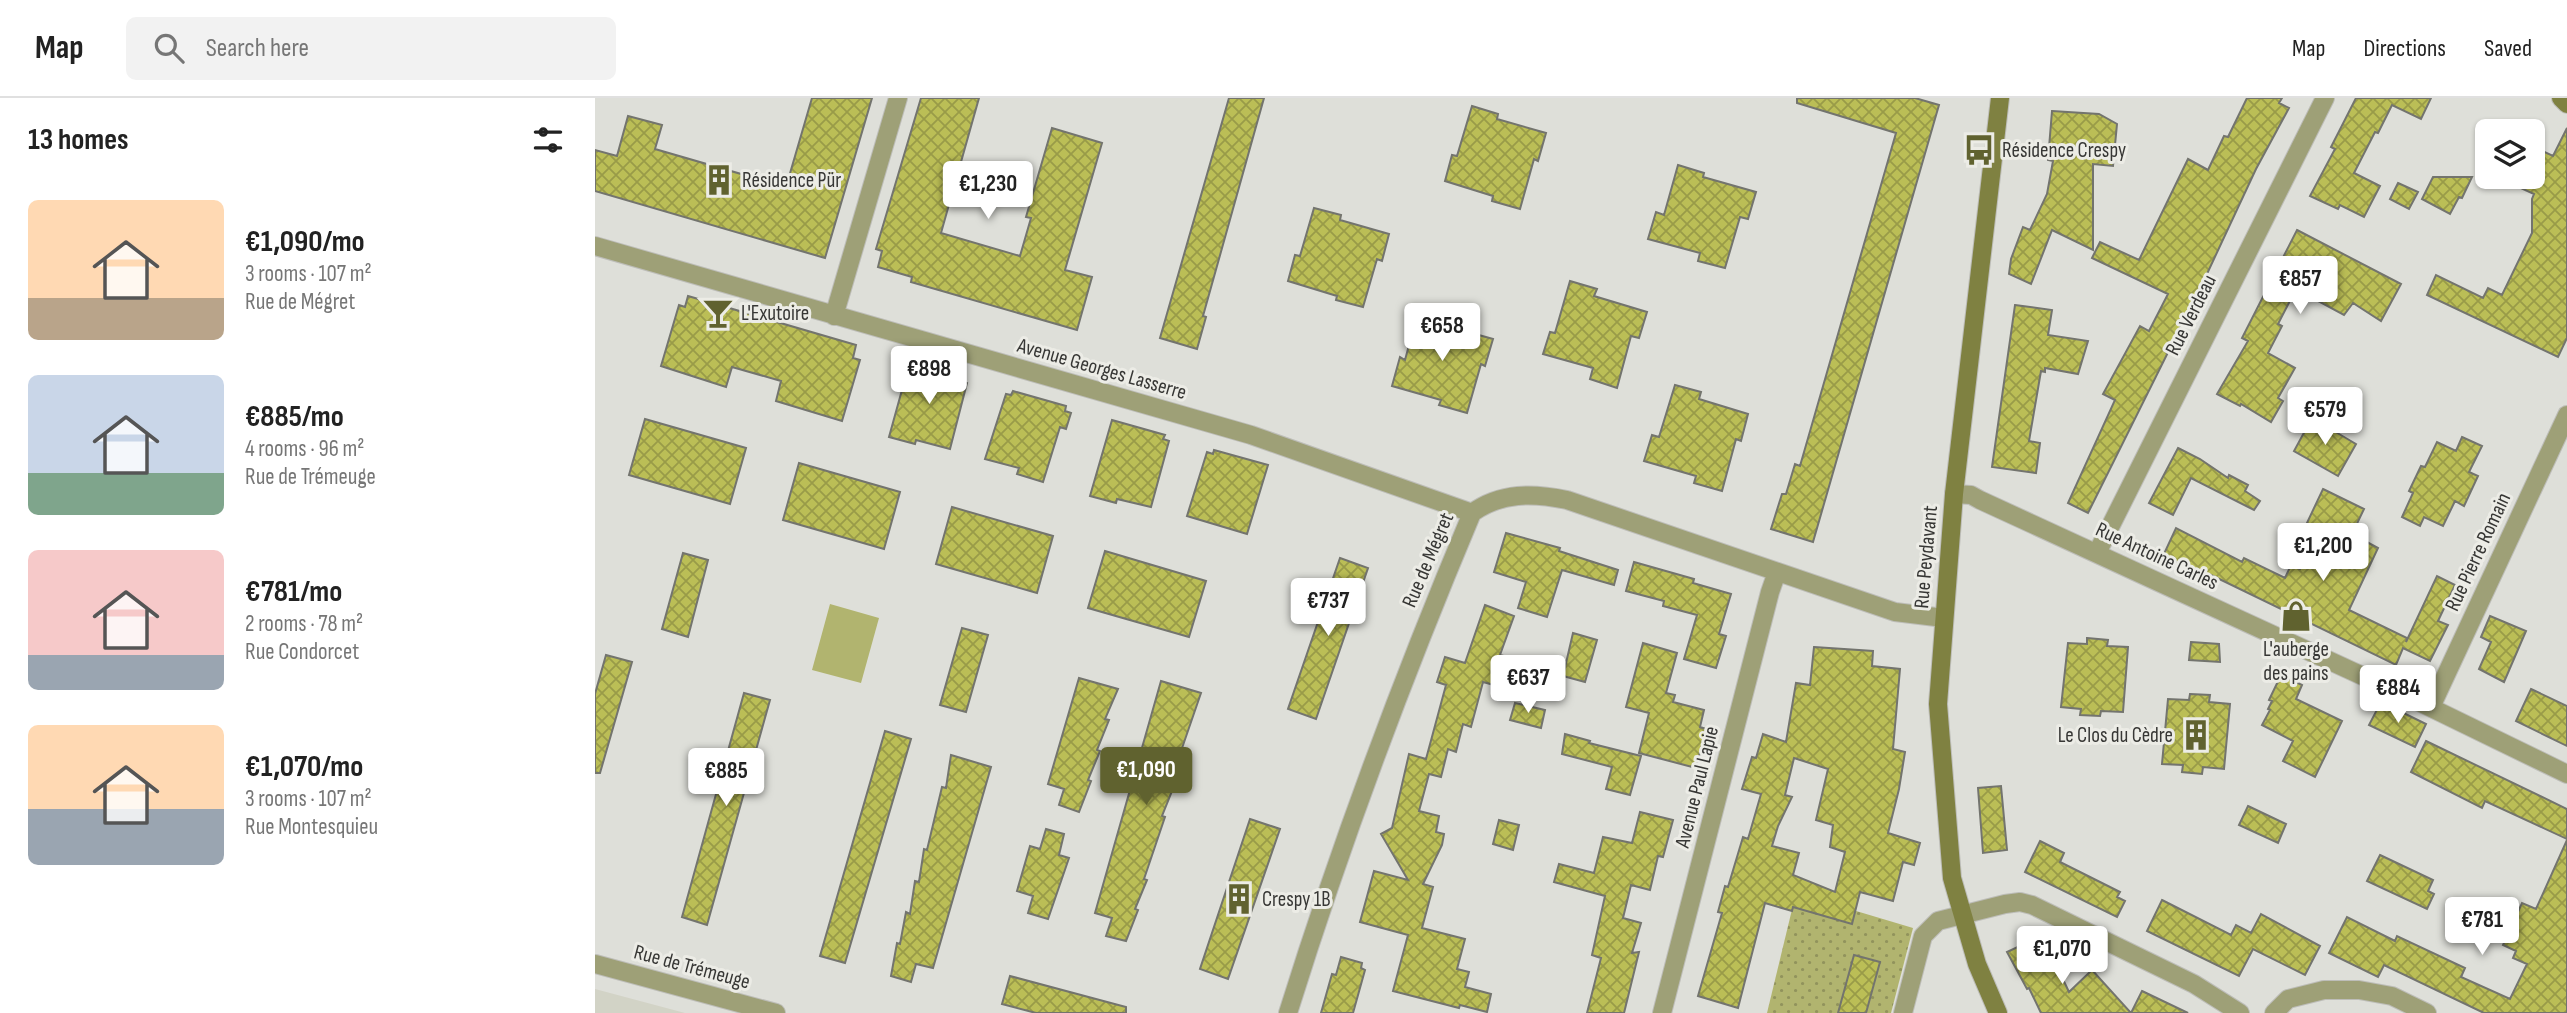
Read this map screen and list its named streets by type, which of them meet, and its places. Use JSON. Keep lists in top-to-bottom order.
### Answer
{
  "streets": {
    "street": [
      "Rue Verdeau",
      "Avenue Georges Lasserre",
      "Rue Pierre Romain",
      "Rue Antoine Carles",
      "Rue Peydavant",
      "Rue de Mégret",
      "Avenue Paul Lapie",
      "Rue de Trémeuge"
    ]
  },
  "crossings": [
    ["Rue Verdeau", "Rue Antoine Carles"],
    ["Avenue Georges Lasserre", "Rue de Mégret"],
    ["Rue Pierre Romain", "Rue Antoine Carles"],
    ["Rue Antoine Carles", "Rue Peydavant"],
    ["Rue Peydavant", "Rue de Mégret"],
    ["Rue de Mégret", "Avenue Paul Lapie"]
  ],
  "places": {
    "bus stop": ["Résidence Crespy"],
    "building": ["Résidence Pür", "Le Clos du Cèdre", "Crespy 1B"],
    "bar": ["L'Exutoire"],
    "shop": ["L'auberge des pains"]
  },
  "page": {
    "header": "Map",
    "search": "Search here",
    "nav": ["Map", "Directions", "Saved"],
    "heading": "13 homes",
    "price": [
      "€1,230",
      "€857",
      "€658",
      "€898",
      "€579",
      "€1,200",
      "€737",
      "€637",
      "€884",
      "€1,090",
      "€885",
      "€781",
      "€1,070"
    ],
    "list": [
      {
        "name": "€1,090/mo",
        "note": "3 rooms · 107 m² · Rue de Mégret"
      },
      {
        "name": "€885/mo",
        "note": "4 rooms · 96 m² · Rue de Trémeuge"
      },
      {
        "name": "€781/mo",
        "note": "2 rooms · 78 m² · Rue Condorcet"
      },
      {
        "name": "€1,070/mo",
        "note": "3 rooms · 107 m² · Rue Montesquieu"
      }
    ]
  }
}
